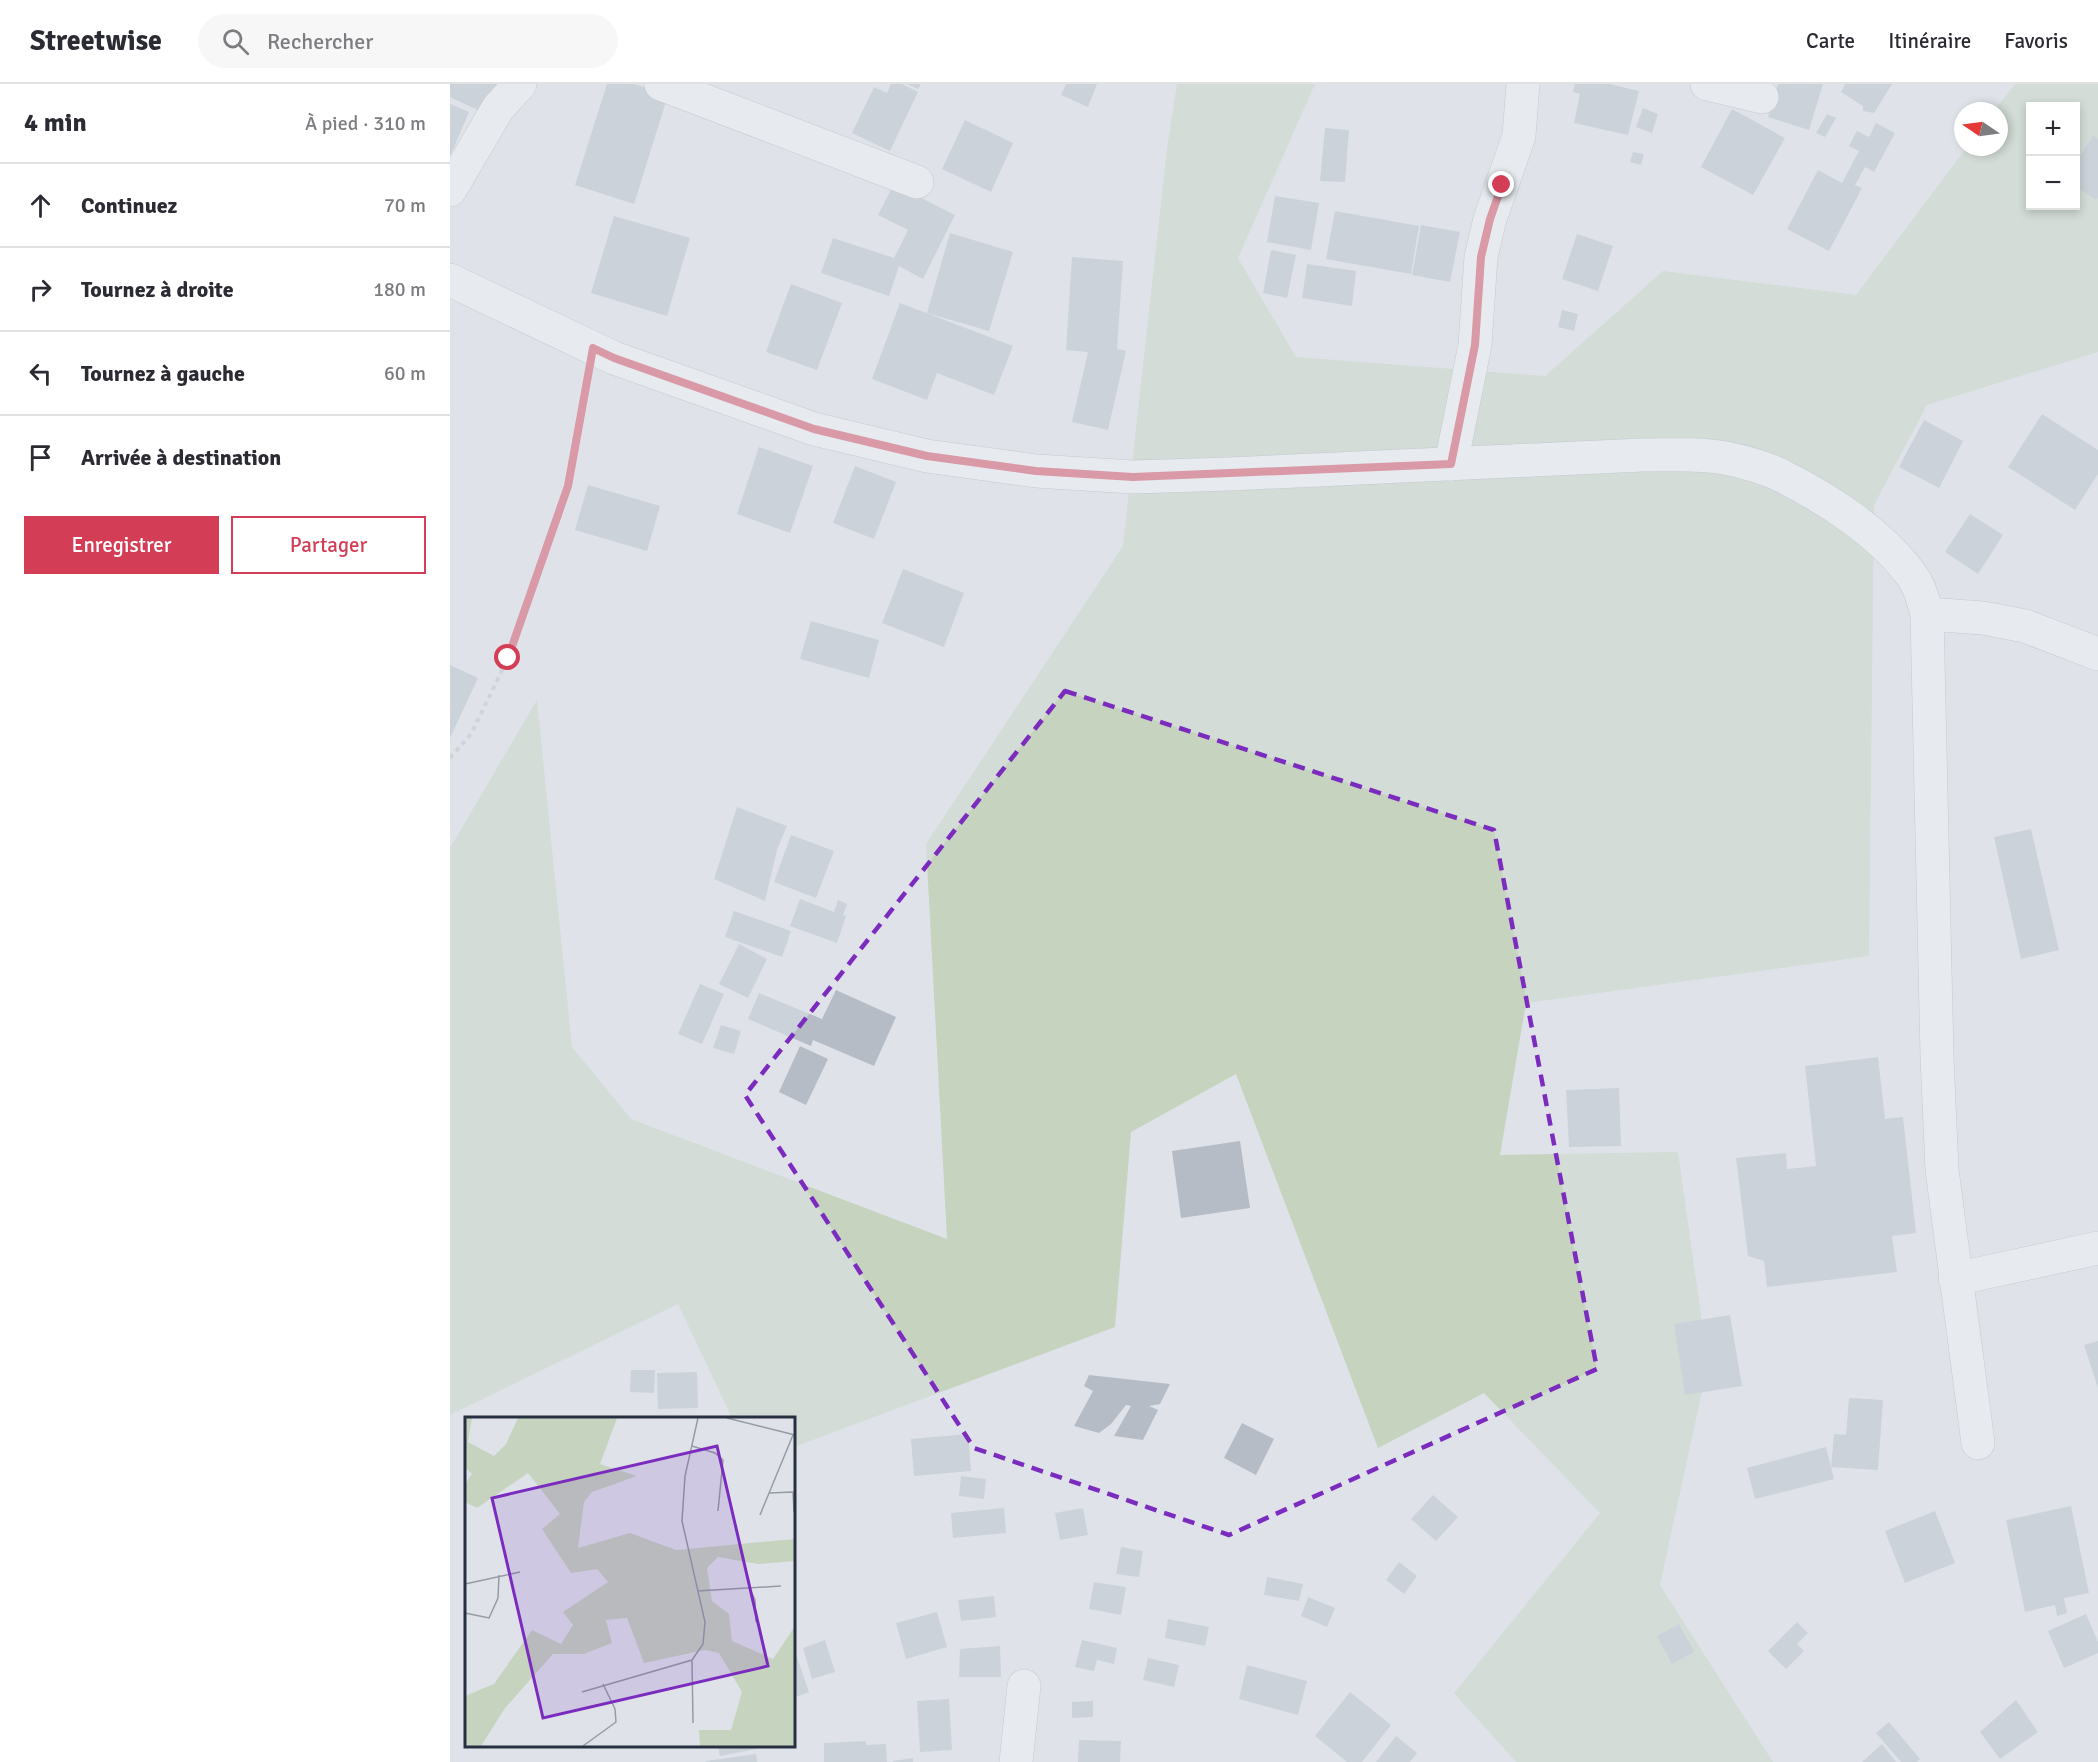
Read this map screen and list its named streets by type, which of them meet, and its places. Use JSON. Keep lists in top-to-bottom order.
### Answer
{
  "north": "left",
  "page": {
    "header": "Streetwise",
    "search": "Rechercher",
    "nav": ["Carte", "Itinéraire", "Favoris"],
    "heading": ["4 min", "À pied · 310 m"],
    "map_buttons": ["+", "−"],
    "list": [
      ["Continuez", "70 m"],
      ["Tournez à droite", "180 m"],
      ["Tournez à gauche", "60 m"],
      "Arrivée à destination"
    ],
    "buttons": ["Enregistrer", "Partager"]
  }
}
